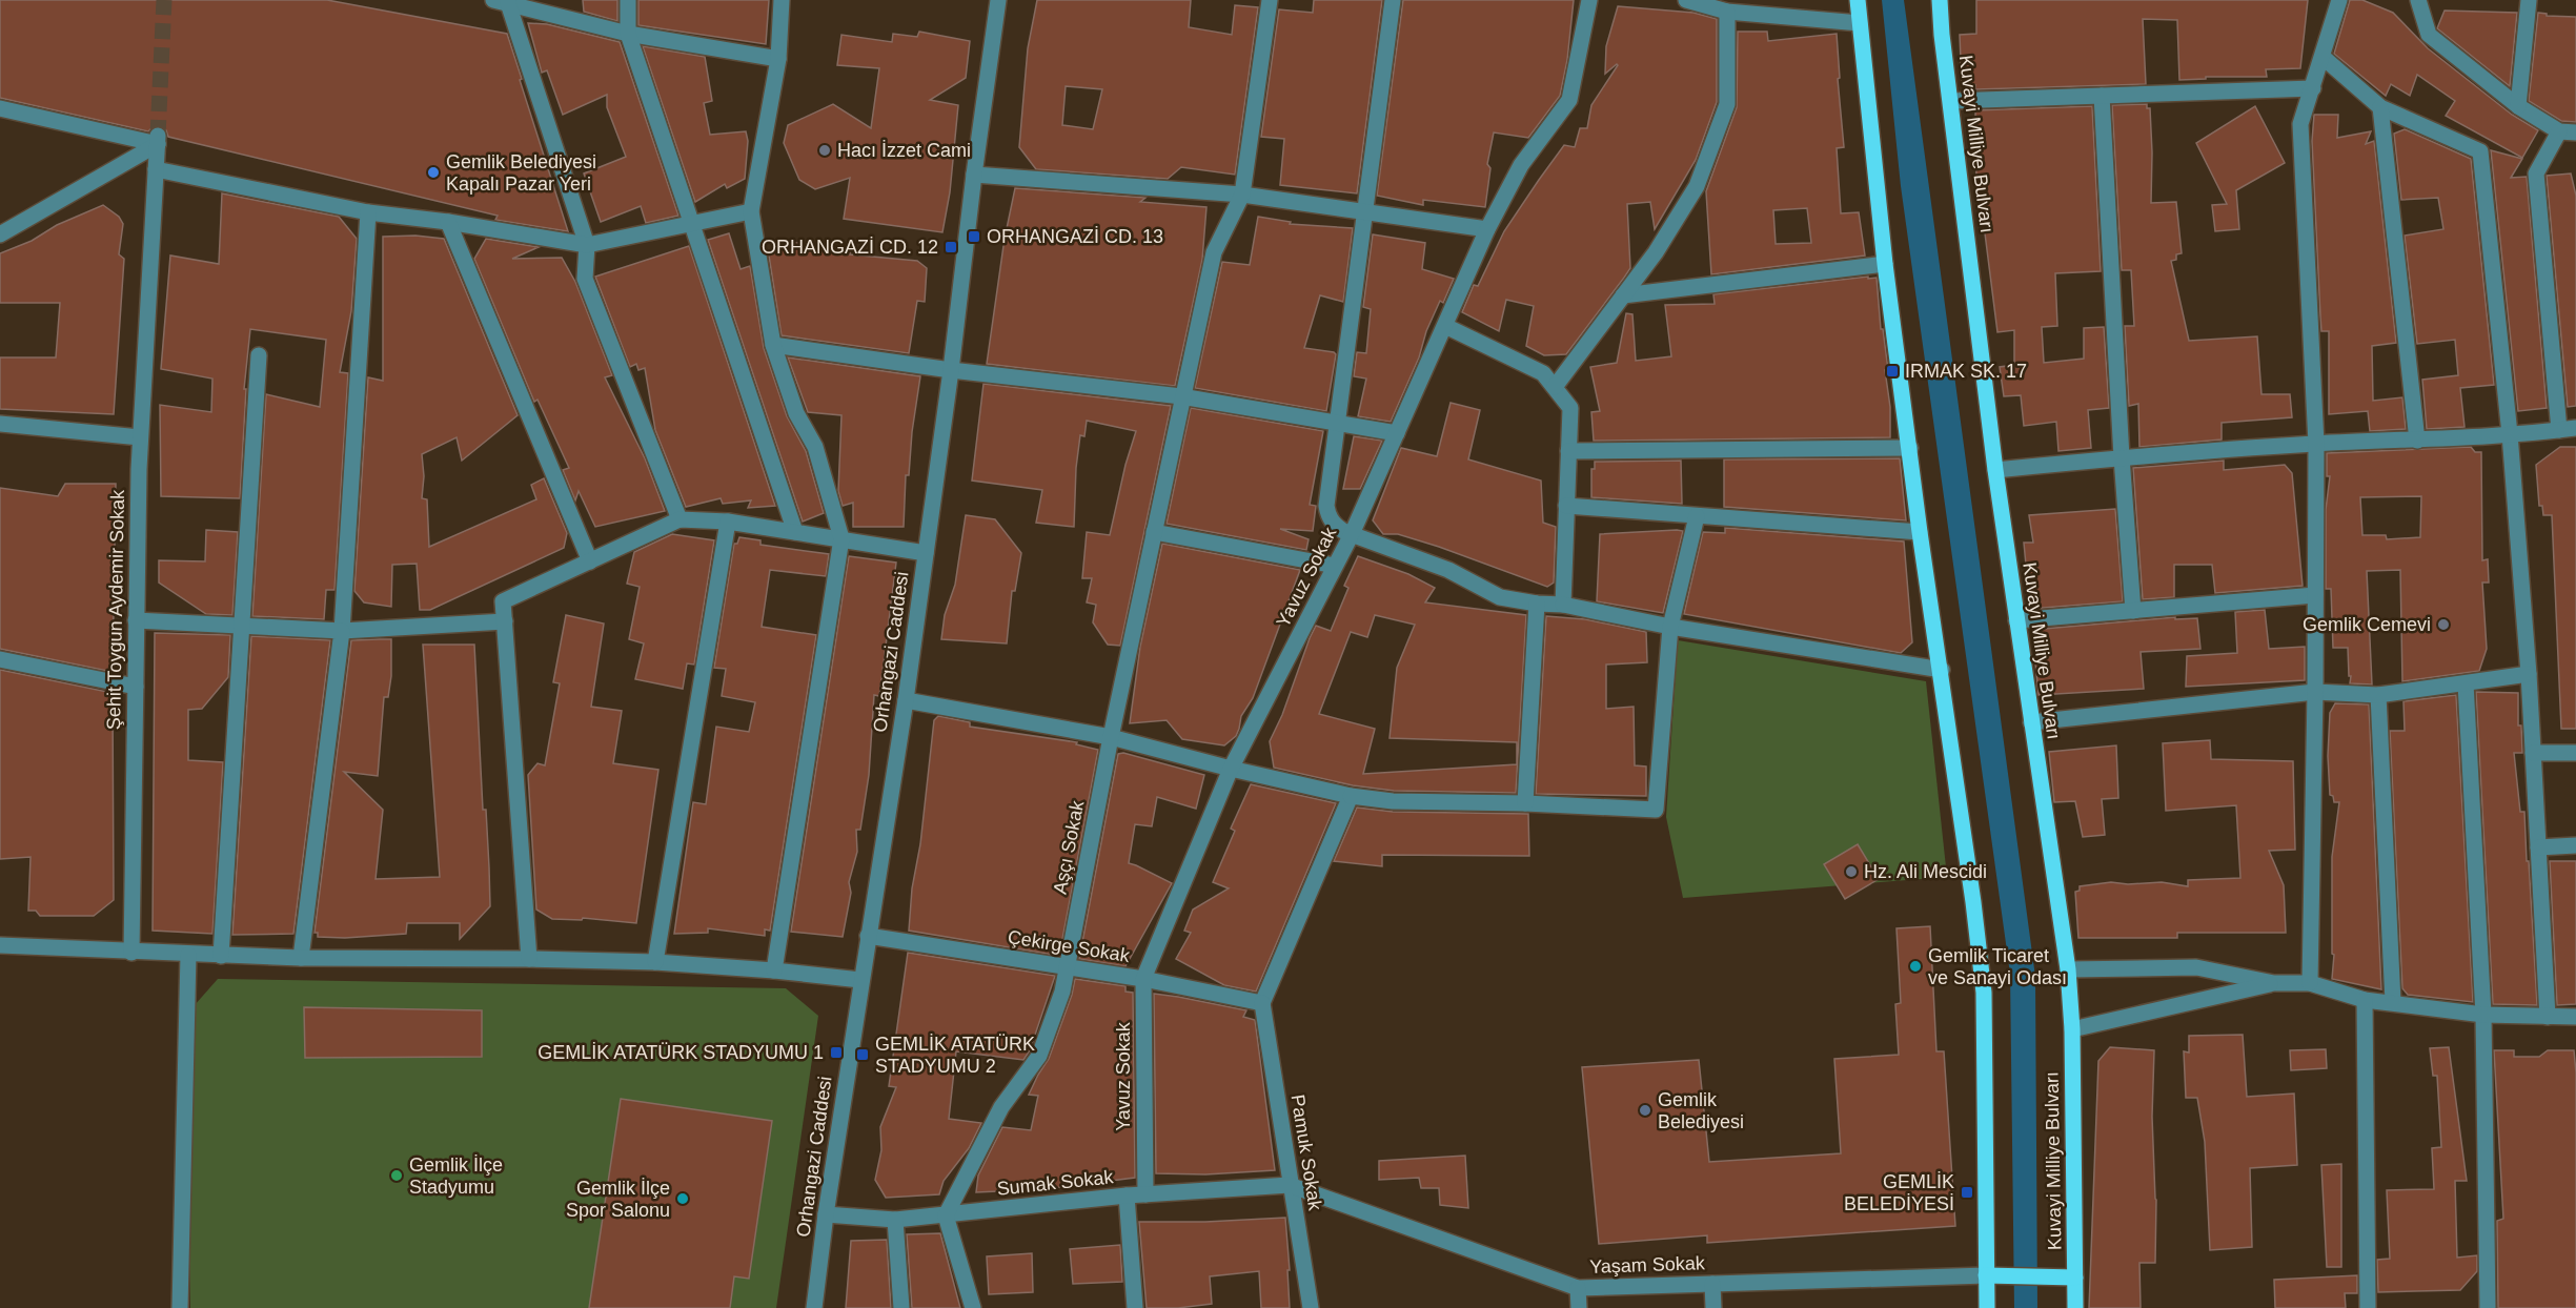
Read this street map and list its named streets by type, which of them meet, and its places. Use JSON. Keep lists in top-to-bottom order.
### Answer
{
  "streets": {
    "main road": ["Kuvayi Milliye Bulvarı"],
    "street": [
      "Yavuz Sokak",
      "Şehit Toygun Aydemir Sokak",
      "Orhangazi Caddesi",
      "Aşçı Sokak",
      "Çekirge Sokak",
      "Pamuk Sokak",
      "Sumak Sokak",
      "Yaşam Sokak"
    ]
  },
  "crossings": [
    ["Yavuz Sokak", "Çekirge Sokak"],
    ["Yavuz Sokak", "Sumak Sokak"],
    ["Orhangazi Caddesi", "Çekirge Sokak"],
    ["Orhangazi Caddesi", "Sumak Sokak"],
    ["Aşçı Sokak", "Çekirge Sokak"],
    ["Aşçı Sokak", "Sumak Sokak"],
    ["Çekirge Sokak", "Pamuk Sokak"],
    ["Pamuk Sokak", "Sumak Sokak"],
    ["Pamuk Sokak", "Yaşam Sokak"],
    ["Sumak Sokak", "Yaşam Sokak"]
  ],
  "places": {
    "other": [
      "Hacı İzzet Cami",
      "Gemlik Belediyesi Kapalı Pazar Yeri",
      "Gemlik Cemevi",
      "Hz. Ali Mescidi",
      "Gemlik Ticaret ve Sanayi Odası",
      "Gemlik Belediyesi",
      "Gemlik İlçe Stadyumu",
      "Gemlik İlçe Spor Salonu"
    ],
    "transit": [
      "ORHANGAZİ CD. 13",
      "ORHANGAZİ CD. 12",
      "IRMAK SK. 17",
      "GEMLİK ATATÜRK STADYUMU 1",
      "GEMLİK ATATÜRK STADYUMU 2",
      "GEMLİK BELEDİYESİ"
    ]
  }
}
